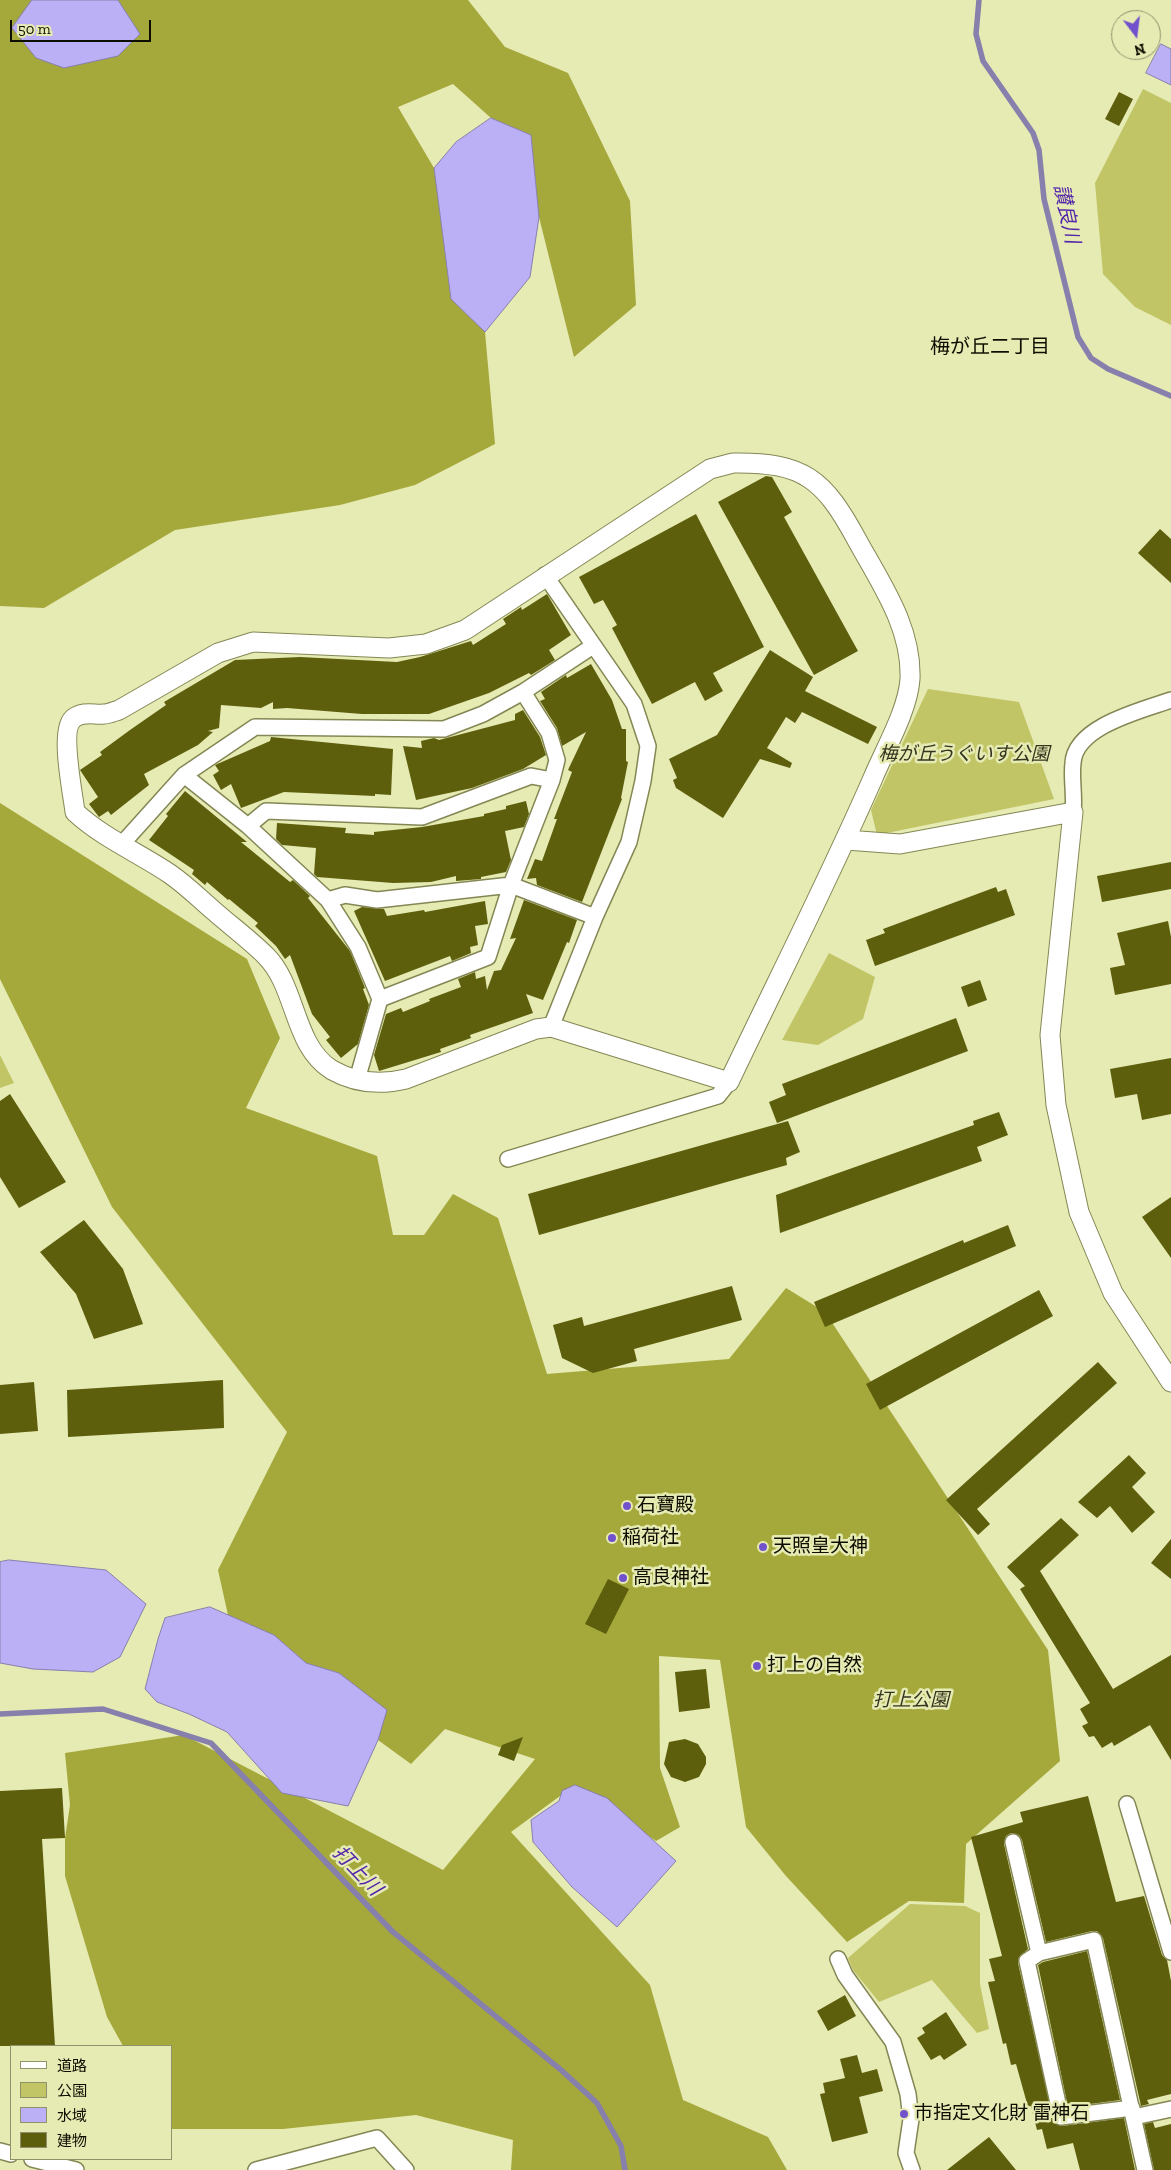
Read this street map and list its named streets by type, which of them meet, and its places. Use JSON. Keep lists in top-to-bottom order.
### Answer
{
  "districts": ["梅が丘二丁目"],
  "water": ["讃良川", "打上川"],
  "parks": ["梅が丘うぐいす公園", "打上公園"],
  "places": [
    "石寶殿",
    "稲荷社",
    "天照皇大神",
    "高良神社",
    "打上の自然",
    "市指定文化財 雷神石"
  ],
  "legend": [
    "道路",
    "公園",
    "水域",
    "建物"
  ],
  "scale_bar": "50 m",
  "north": "bottom"
}
